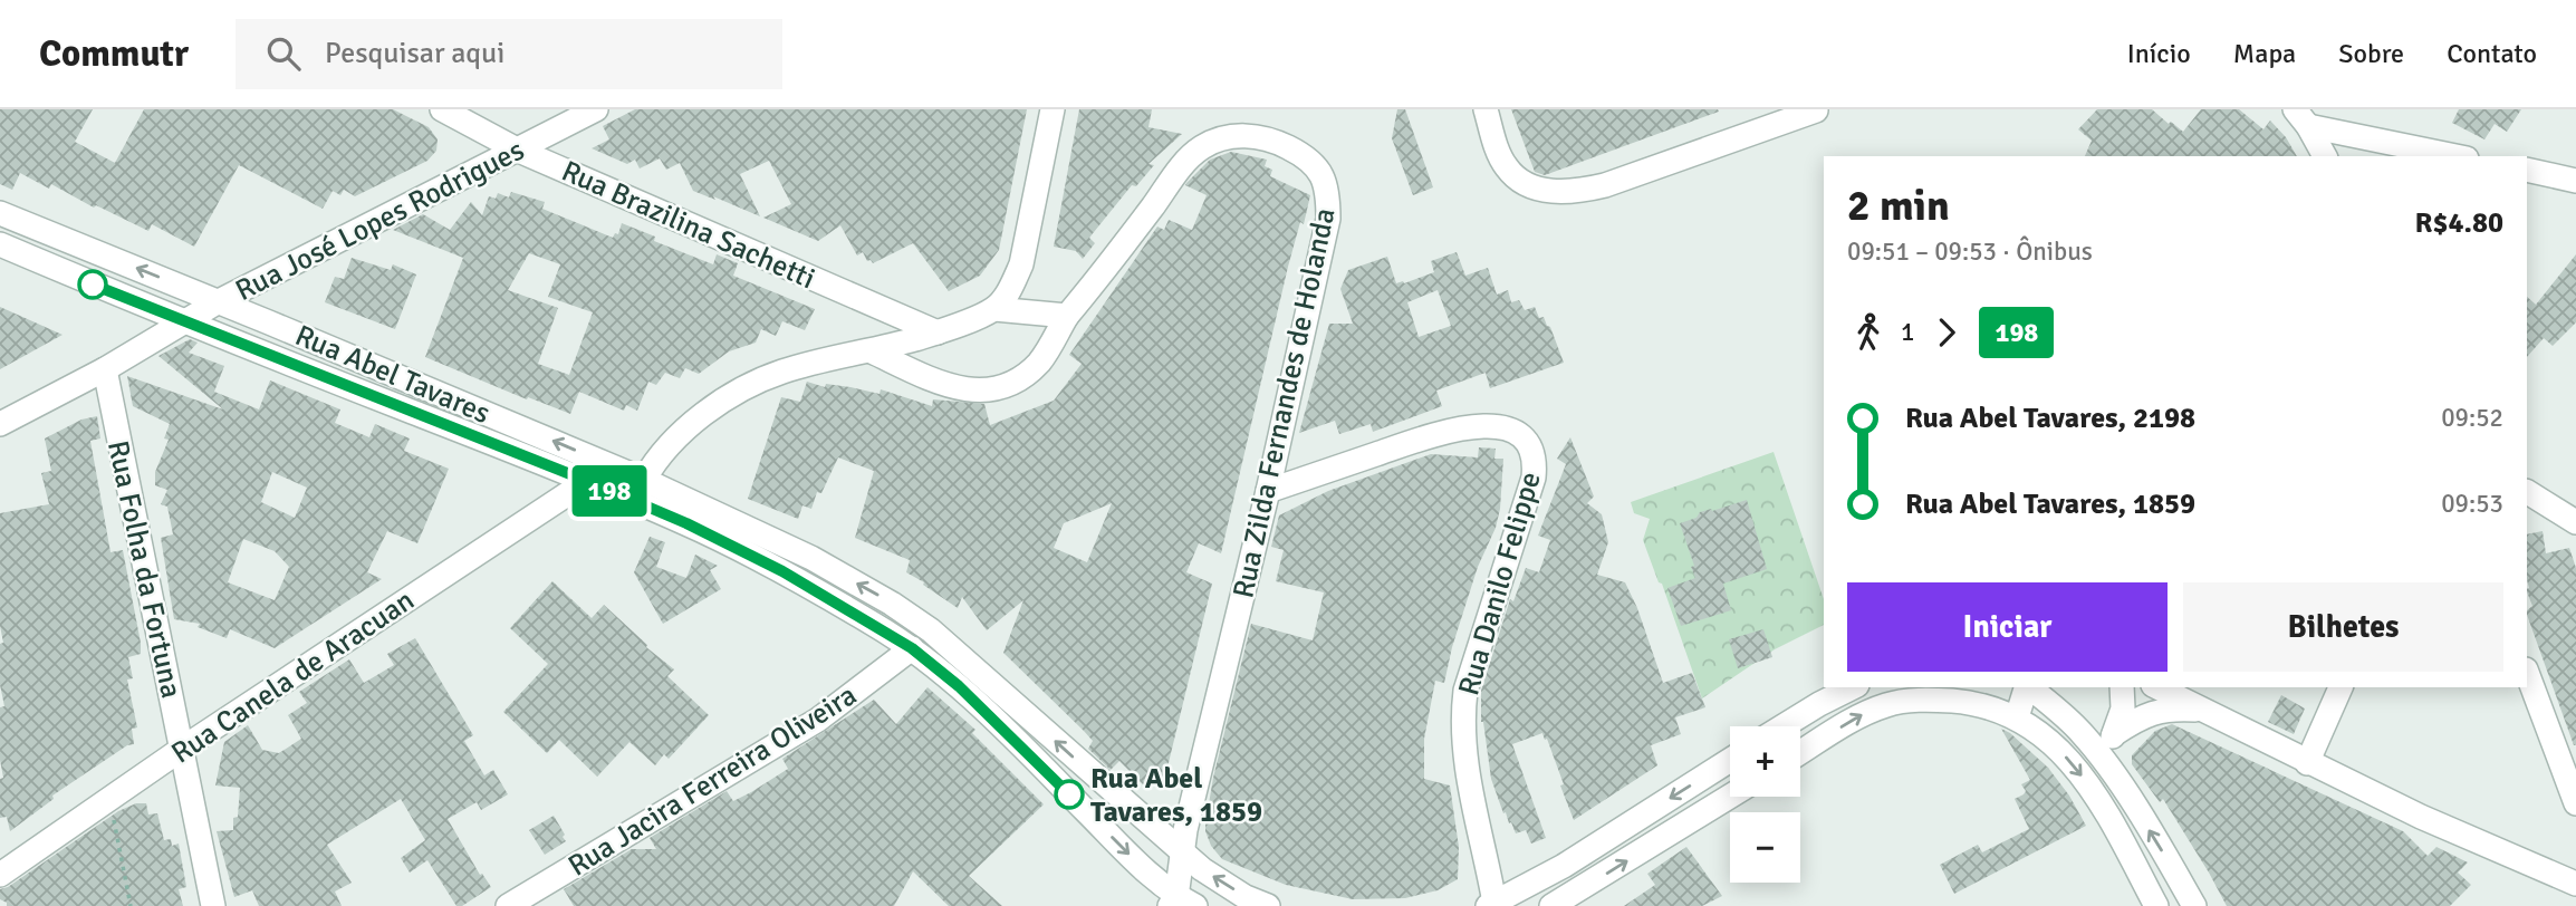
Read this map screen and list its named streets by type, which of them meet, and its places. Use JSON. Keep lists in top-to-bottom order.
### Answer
{
  "streets": {
    "street": [
      "Rua José Lopes Rodrigues",
      "Rua Brazilina Sachetti",
      "Rua Abel Tavares",
      "Rua Zilda Fernandes de Holanda",
      "Rua Folha da Fortuna",
      "Rua Danilo Felippe",
      "Rua Canela de Aracuan",
      "Rua Jacira Ferreira Oliveira"
    ]
  },
  "crossings": [
    ["Rua José Lopes Rodrigues", "Rua Brazilina Sachetti"],
    ["Rua José Lopes Rodrigues", "Rua Abel Tavares"],
    ["Rua José Lopes Rodrigues", "Rua Folha da Fortuna"],
    ["Rua Abel Tavares", "Rua Zilda Fernandes de Holanda"],
    ["Rua Abel Tavares", "Rua Canela de Aracuan"],
    ["Rua Abel Tavares", "Rua Jacira Ferreira Oliveira"],
    ["Rua Zilda Fernandes de Holanda", "Rua Danilo Felippe"],
    ["Rua Folha da Fortuna", "Rua Canela de Aracuan"]
  ],
  "places": ["Rua Abel Tavares, 1859"],
  "lines": ["bus line 198"],
  "page": {
    "header": "Commutr",
    "search": "Pesquisar aqui",
    "nav": [
      "Início",
      "Mapa",
      "Sobre",
      "Contato"
    ],
    "on_map": "198",
    "heading": ["2 min", "09:51 – 09:53 · Ônibus", "R$4.80"],
    "legs": ["1", "198"],
    "list": [
      {
        "name": "Rua Abel Tavares, 2198",
        "value": "09:52"
      },
      {
        "name": "Rua Abel Tavares, 1859",
        "value": "09:53"
      }
    ],
    "buttons": ["Iniciar", "Bilhetes"],
    "map_buttons": ["+", "−"]
  }
}
